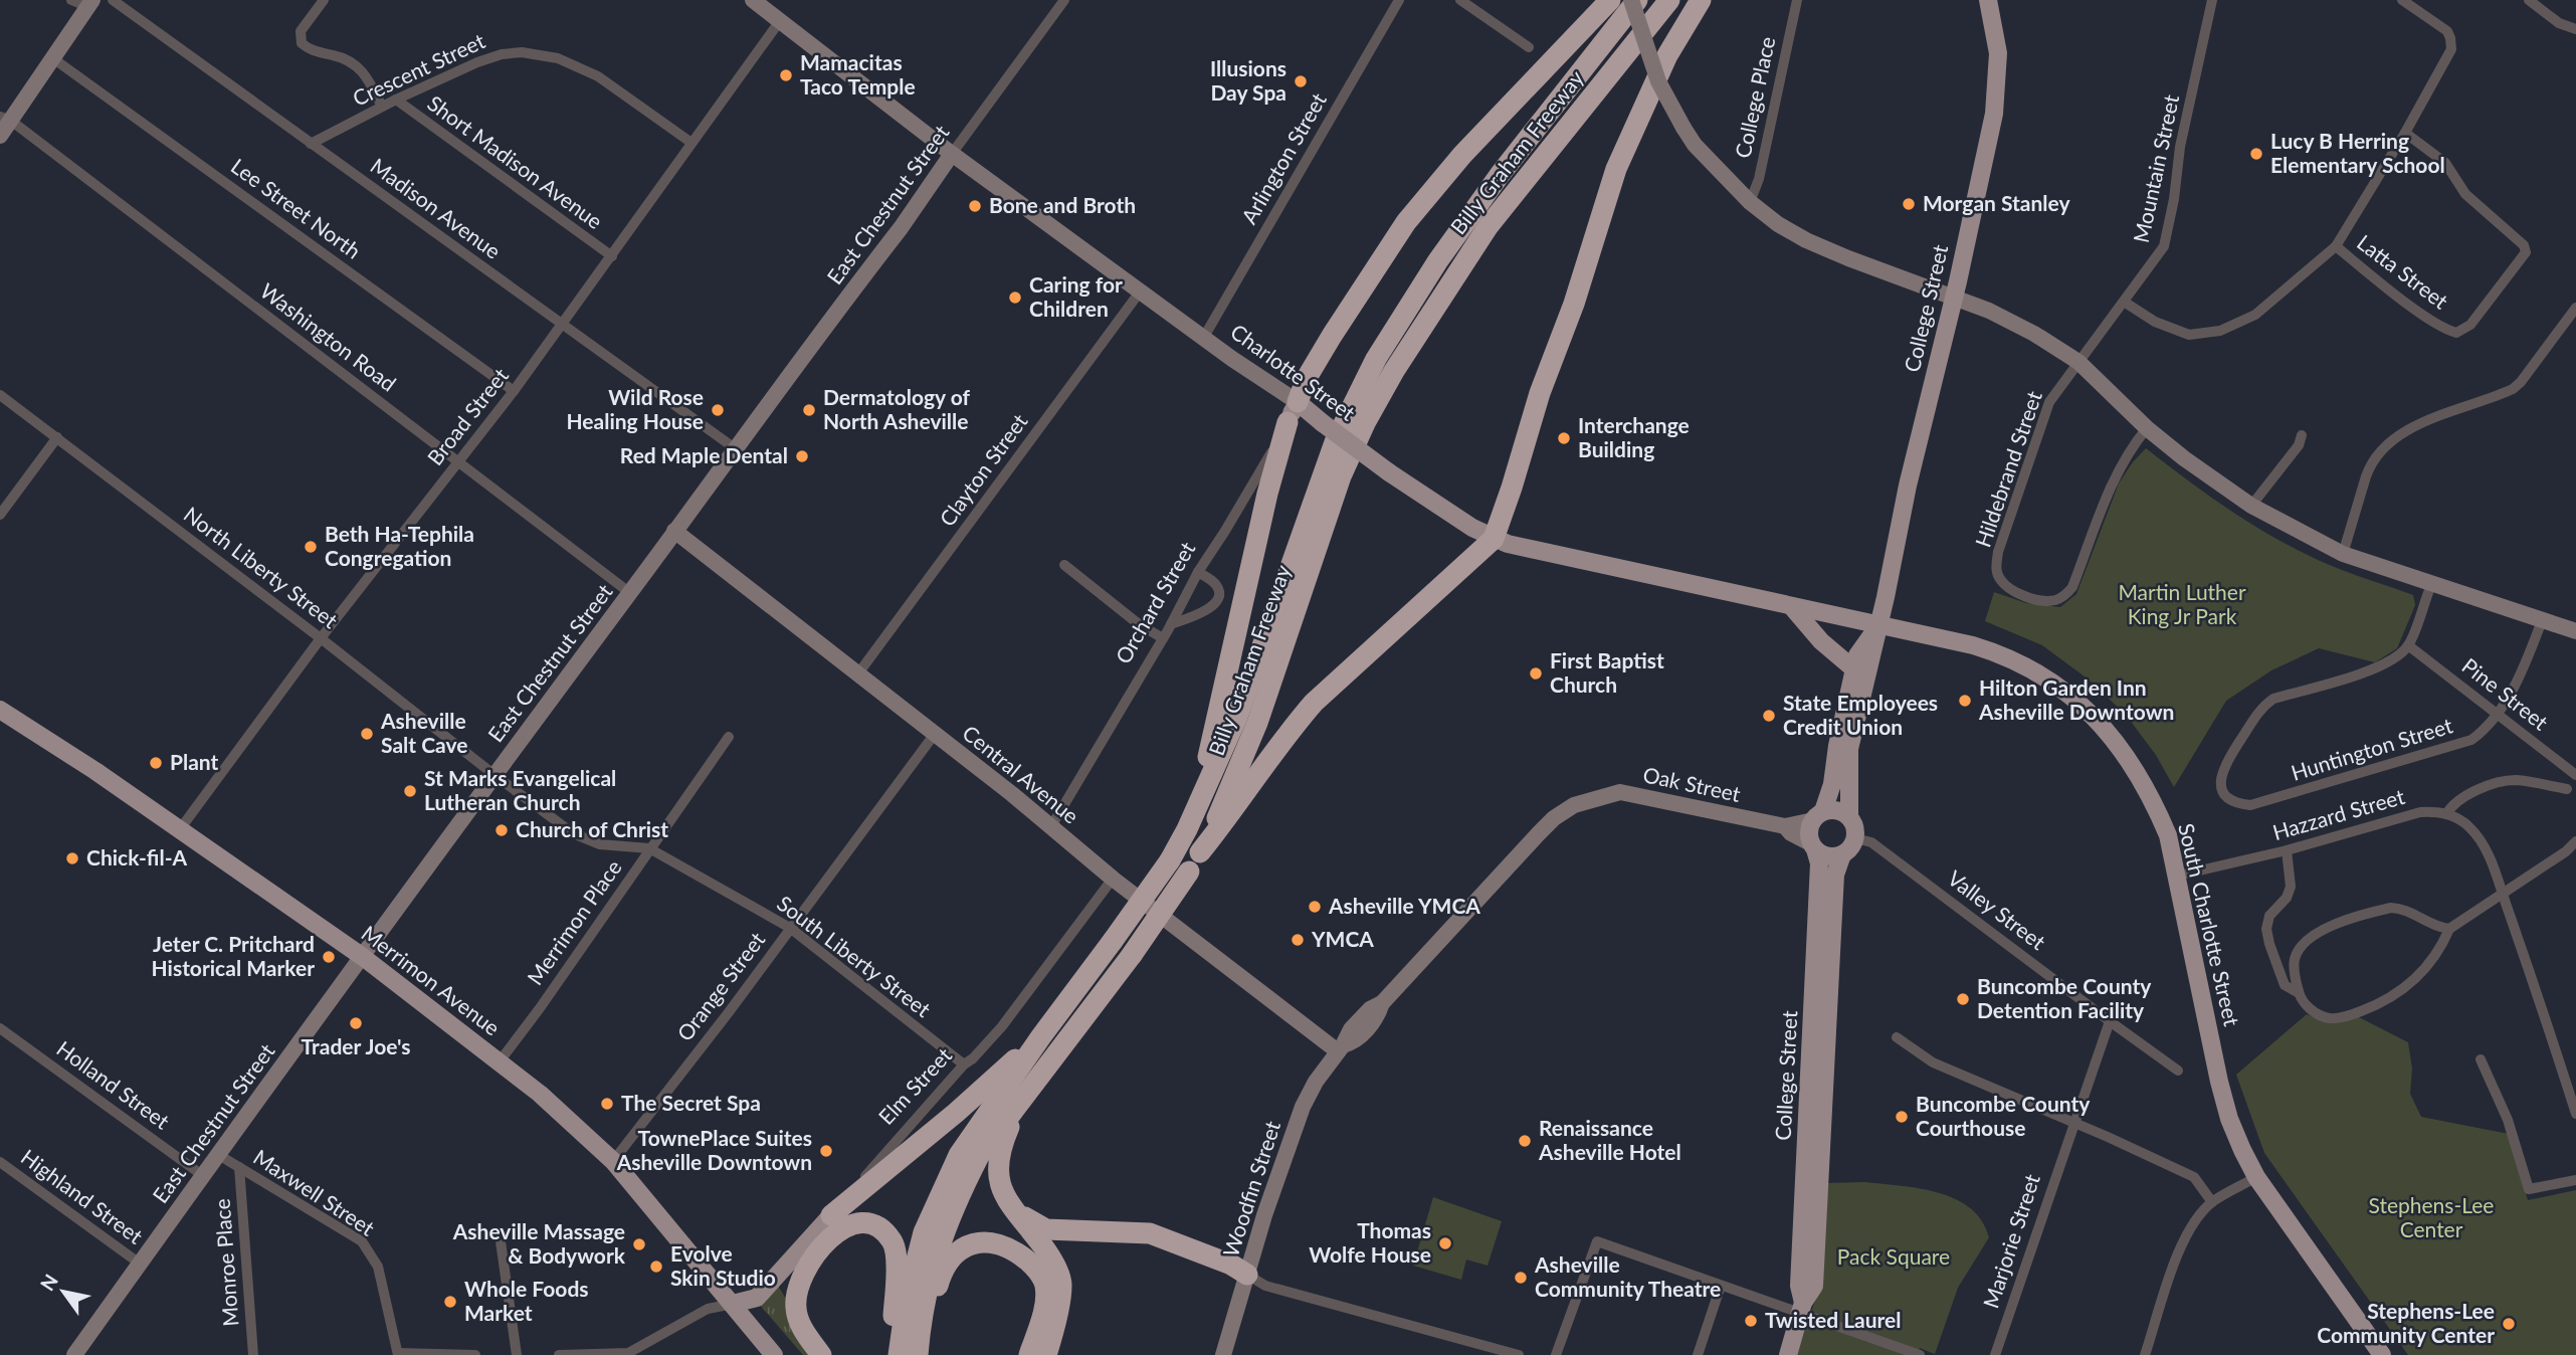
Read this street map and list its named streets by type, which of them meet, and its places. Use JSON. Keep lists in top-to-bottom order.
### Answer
{
  "streets": {
    "highway": ["Billy Graham Freeway"],
    "main road": [
      "College Street",
      "Charlotte Street",
      "Orchard Street",
      "South Charlotte Street",
      "Merrimon Avenue",
      "Elm Street"
    ],
    "street": [
      "Crescent Street",
      "College Place",
      "Arlington Street",
      "Short Madison Avenue",
      "Mountain Street",
      "East Chestnut Street",
      "Lee Street North",
      "Madison Avenue",
      "Latta Street",
      "Washington Road",
      "Broad Street",
      "Hildebrand Street",
      "Clayton Street",
      "North Liberty Street",
      "Pine Street",
      "Huntington Street",
      "Central Avenue",
      "Oak Street",
      "Hazzard Street",
      "Valley Street",
      "Merrimon Place",
      "South Liberty Street",
      "Orange Street",
      "Holland Street",
      "Woodfin Street",
      "Maxwell Street",
      "Highland Street",
      "Marjorie Street",
      "Monroe Place"
    ]
  },
  "crossings": [
    ["Crescent Street", "Short Madison Avenue"],
    ["Crescent Street", "Madison Avenue"],
    ["Crescent Street", "Broad Street"],
    ["Arlington Street", "Charlotte Street"],
    ["Short Madison Avenue", "Broad Street"],
    ["Mountain Street", "Hildebrand Street"],
    ["East Chestnut Street", "Madison Avenue"],
    ["East Chestnut Street", "Washington Road"],
    ["East Chestnut Street", "Charlotte Street"],
    ["East Chestnut Street", "North Liberty Street"],
    ["East Chestnut Street", "Central Avenue"],
    ["East Chestnut Street", "South Liberty Street"],
    ["East Chestnut Street", "Merrimon Avenue"],
    ["East Chestnut Street", "Holland Street"],
    ["East Chestnut Street", "Maxwell Street"],
    ["East Chestnut Street", "Highland Street"],
    ["Lee Street North", "Broad Street"],
    ["Madison Avenue", "Broad Street"],
    ["College Street", "Charlotte Street"],
    ["College Street", "Oak Street"],
    ["College Street", "Valley Street"],
    ["College Street", "South Charlotte Street"],
    ["Washington Road", "Broad Street"],
    ["Charlotte Street", "Broad Street"],
    ["Charlotte Street", "Clayton Street"],
    ["Charlotte Street", "Orchard Street"],
    ["Charlotte Street", "South Charlotte Street"],
    ["Broad Street", "North Liberty Street"],
    ["Broad Street", "Merrimon Avenue"],
    ["Clayton Street", "Central Avenue"],
    ["North Liberty Street", "South Liberty Street"],
    ["Orchard Street", "Central Avenue"],
    ["Pine Street", "Huntington Street"],
    ["Central Avenue", "Orange Street"],
    ["Central Avenue", "Elm Street"],
    ["Central Avenue", "Woodfin Street"],
    ["Oak Street", "Valley Street"],
    ["Oak Street", "Woodfin Street"],
    ["Hazzard Street", "South Charlotte Street"],
    ["Valley Street", "Marjorie Street"],
    ["Merrimon Place", "South Liberty Street"],
    ["Merrimon Place", "Merrimon Avenue"],
    ["South Liberty Street", "Orange Street"],
    ["South Liberty Street", "Elm Street"],
    ["Merrimon Avenue", "Orange Street"],
    ["Merrimon Avenue", "Elm Street"],
    ["Maxwell Street", "Monroe Place"]
  ],
  "parks": ["Martin Luther King Jr Park", "Stephens-Lee Center", "Pack Square"],
  "places": [
    "Mamacitas Taco Temple",
    "Illusions Day Spa",
    "Lucy B Herring Elementary School",
    "Morgan Stanley",
    "Bone and Broth",
    "Caring for Children",
    "Wild Rose Healing House",
    "Dermatology of North Asheville",
    "Interchange Building",
    "Red Maple Dental",
    "Beth Ha-Tephila Congregation",
    "First Baptist Church",
    "Hilton Garden Inn Asheville Downtown",
    "State Employees Credit Union",
    "Asheville Salt Cave",
    "Plant",
    "St Marks Evangelical Lutheran Church",
    "Church of Christ",
    "Chick-fil-A",
    "Asheville YMCA",
    "YMCA",
    "Jeter C. Pritchard Historical Marker",
    "Buncombe County Detention Facility",
    "Trader Joe's",
    "The Secret Spa",
    "Buncombe County Courthouse",
    "Renaissance Asheville Hotel",
    "TownePlace Suites Asheville Downtown",
    "Thomas Wolfe House",
    "Asheville Massage & Bodywork",
    "Evolve Skin Studio",
    "Asheville Community Theatre",
    "Whole Foods Market",
    "Twisted Laurel",
    "Stephens-Lee Community Center"
  ],
  "north": "top left"
}
